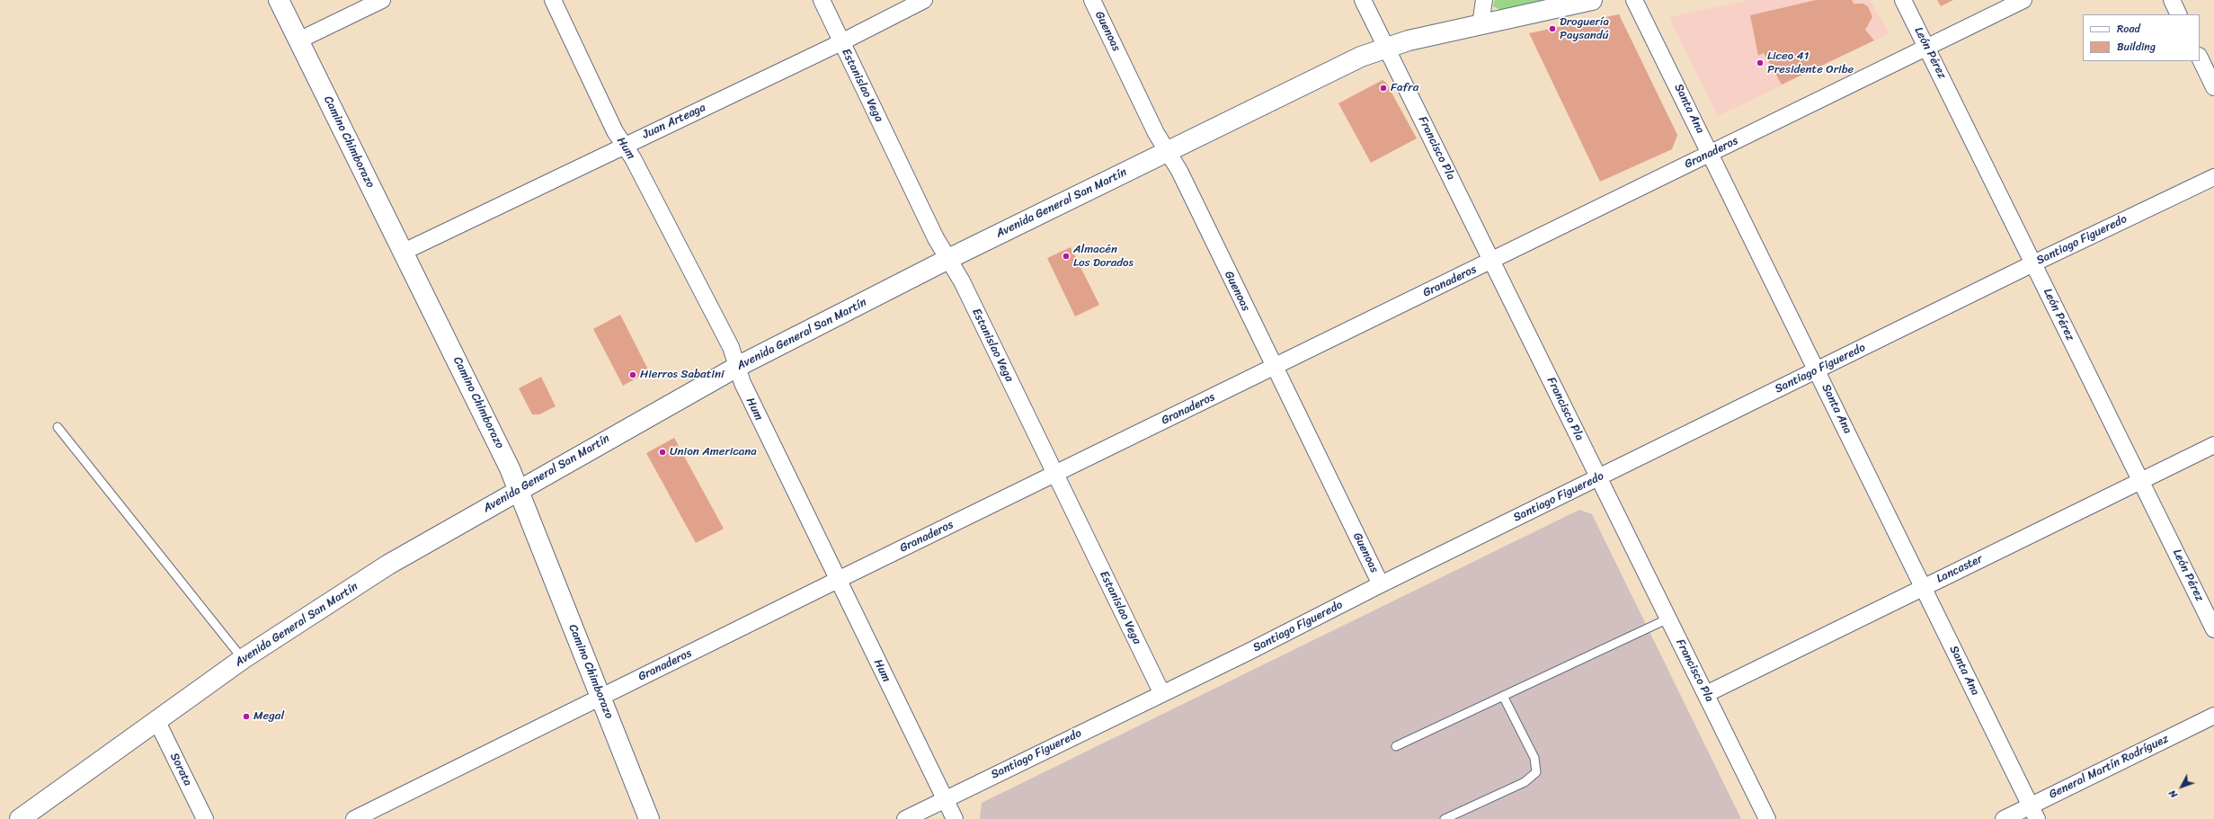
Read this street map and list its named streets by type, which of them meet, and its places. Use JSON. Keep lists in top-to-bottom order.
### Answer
{
  "streets": {
    "main road": ["Camino Chimborazo", "Avenida General San Martín"],
    "street": [
      "Guenoas",
      "León Pérez",
      "Estanislao Vega",
      "Santa Ana",
      "Juan Arteaga",
      "Hum",
      "Francisco Pla",
      "Granaderos",
      "Santiago Figueredo",
      "Lancaster",
      "General Martín Rodríguez",
      "Sorata"
    ]
  },
  "crossings": [
    ["Guenoas", "Granaderos"],
    ["Guenoas", "Avenida General San Martín"],
    ["Guenoas", "Santiago Figueredo"],
    ["León Pérez", "Granaderos"],
    ["León Pérez", "Santiago Figueredo"],
    ["León Pérez", "Lancaster"],
    ["Estanislao Vega", "Juan Arteaga"],
    ["Estanislao Vega", "Granaderos"],
    ["Estanislao Vega", "Avenida General San Martín"],
    ["Estanislao Vega", "Santiago Figueredo"],
    ["Santa Ana", "Granaderos"],
    ["Santa Ana", "Santiago Figueredo"],
    ["Santa Ana", "Lancaster"],
    ["Santa Ana", "General Martín Rodríguez"],
    ["Juan Arteaga", "Camino Chimborazo"],
    ["Juan Arteaga", "Hum"],
    ["Camino Chimborazo", "Granaderos"],
    ["Camino Chimborazo", "Avenida General San Martín"],
    ["Hum", "Granaderos"],
    ["Hum", "Avenida General San Martín"],
    ["Hum", "Santiago Figueredo"],
    ["Francisco Pla", "Granaderos"],
    ["Francisco Pla", "Avenida General San Martín"],
    ["Francisco Pla", "Santiago Figueredo"],
    ["Francisco Pla", "Lancaster"],
    ["Avenida General San Martín", "Sorata"]
  ],
  "places": [
    "Droguería Paysandú",
    "Liceo 41 Presidente Oribe",
    "Fafra",
    "Almacén Los Dorados",
    "Hierros Sabatini",
    "Union Americana",
    "Megal"
  ],
  "legend": ["Road", "Building"],
  "north": "bottom left"
}
